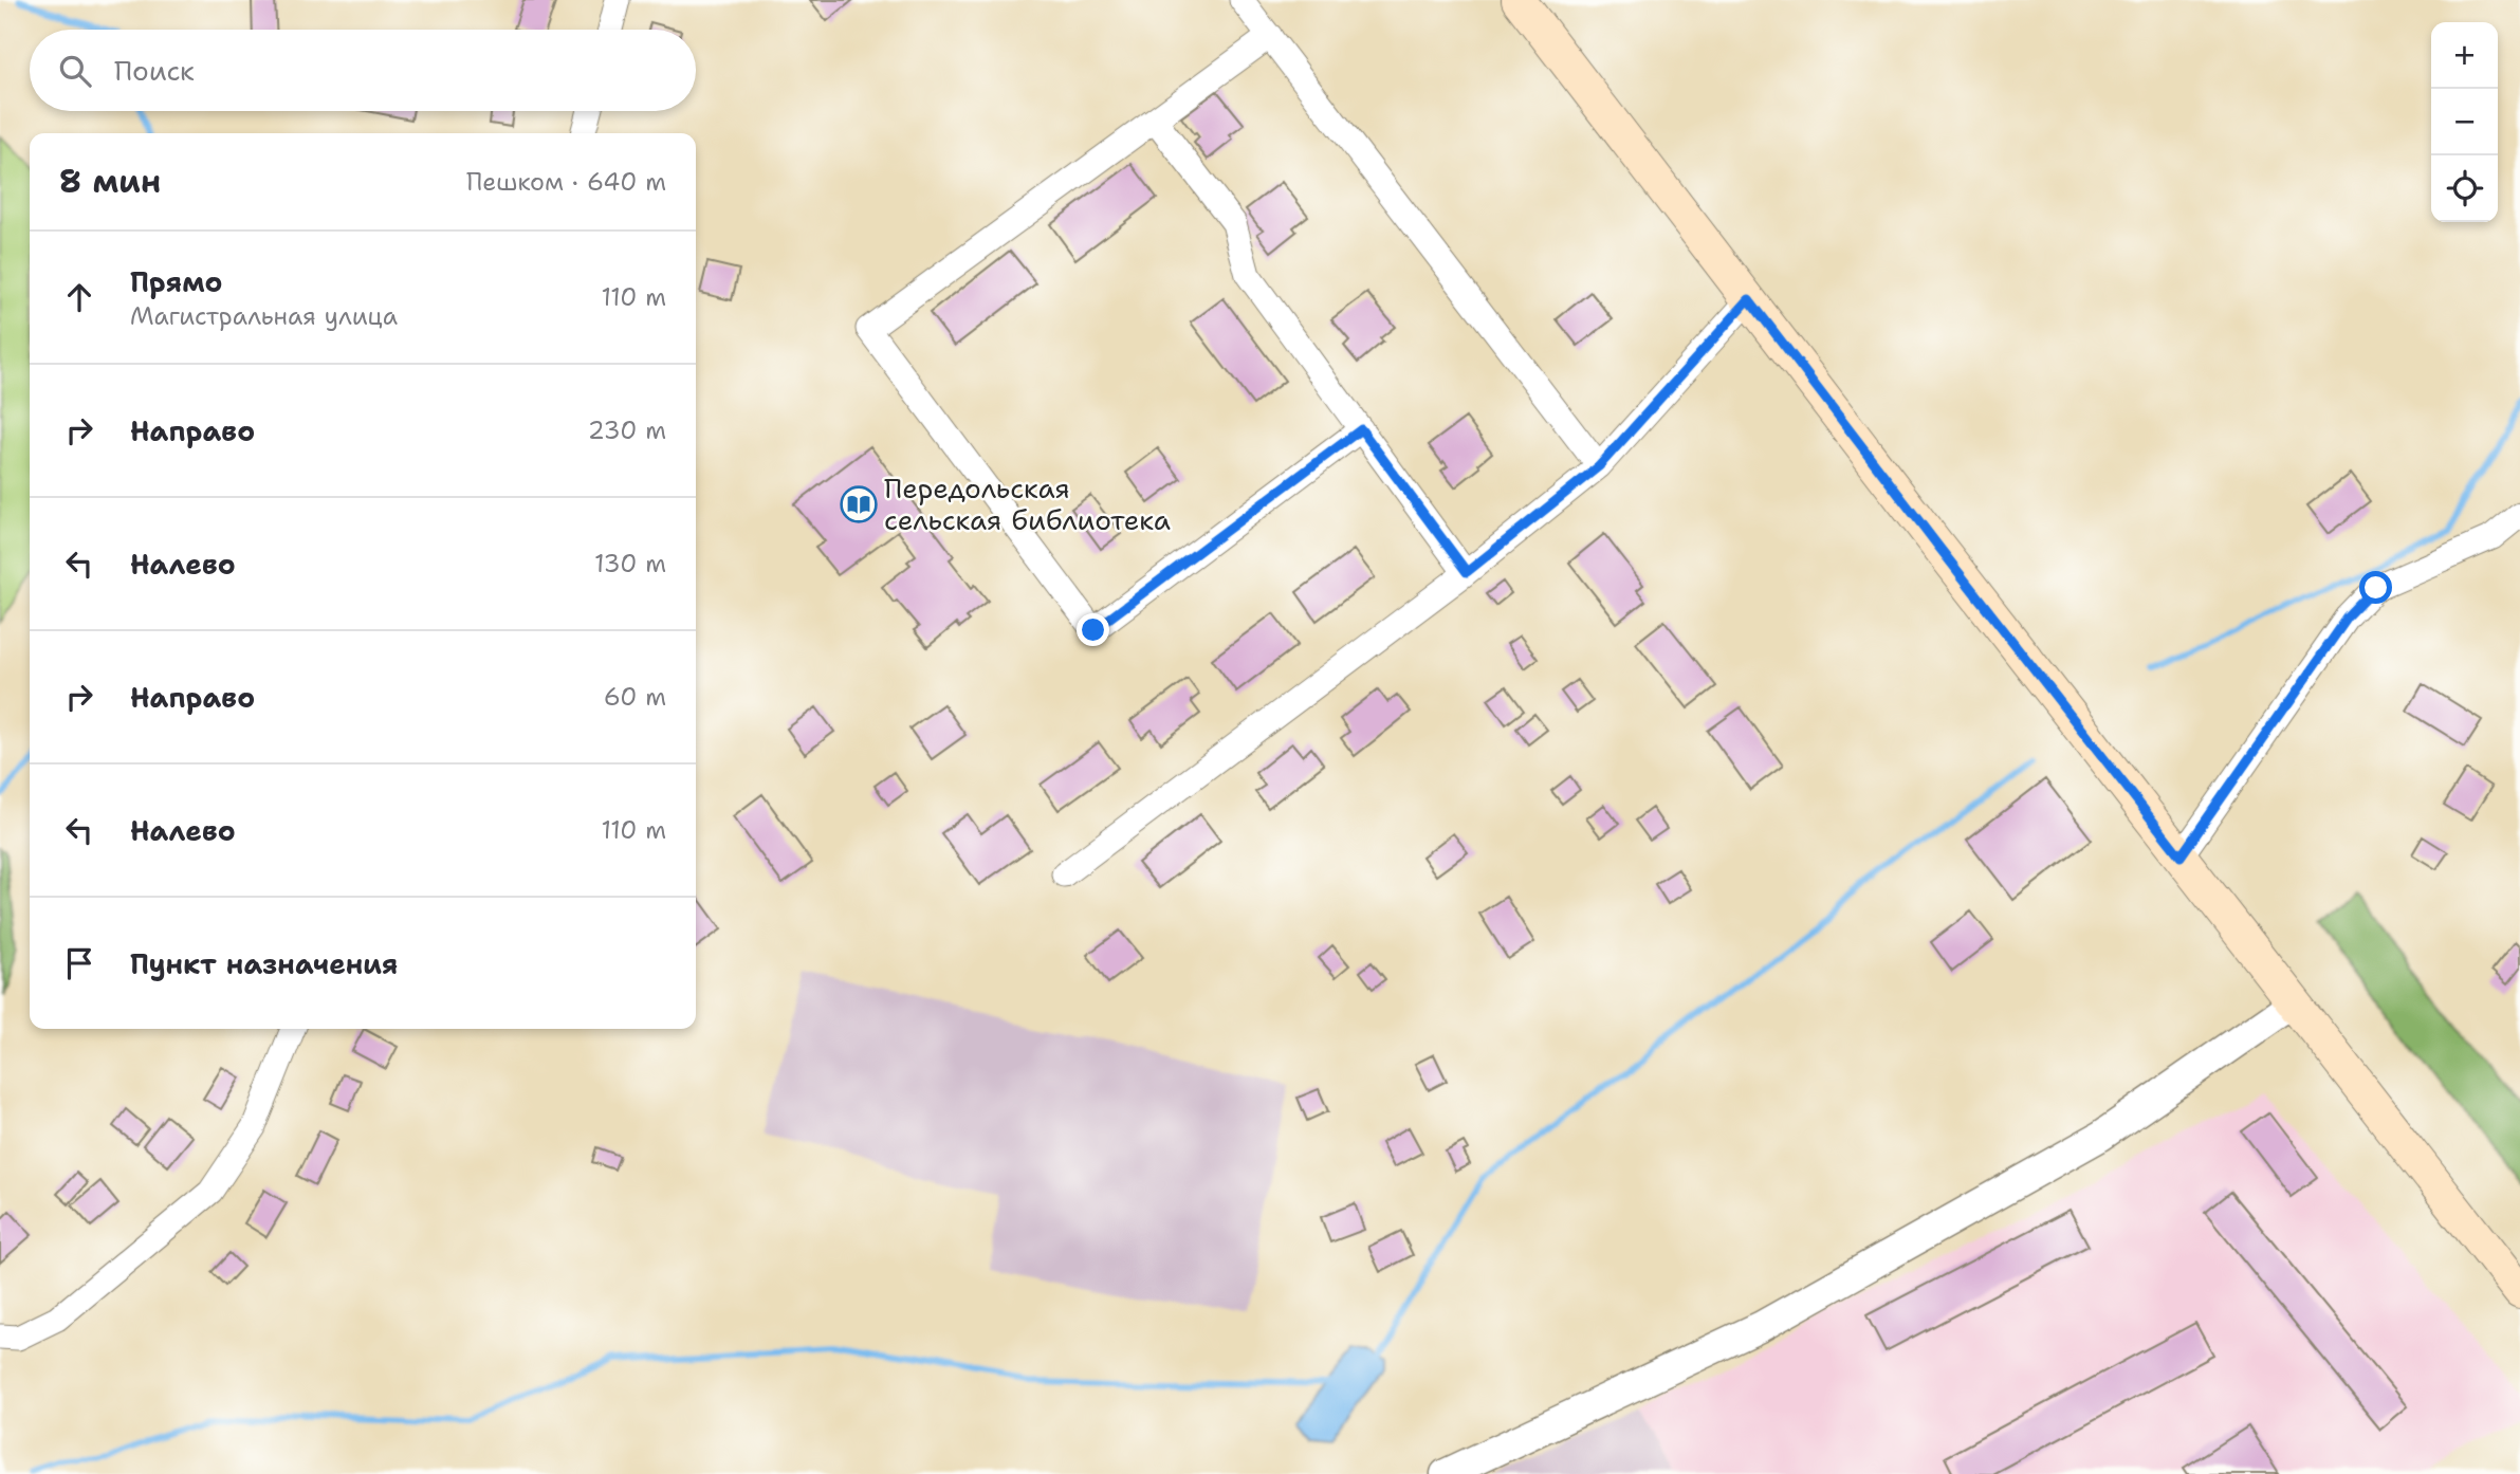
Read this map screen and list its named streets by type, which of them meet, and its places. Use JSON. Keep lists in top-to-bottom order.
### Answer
{
  "places": {
    "library": ["Передольская сельская библиотека"]
  },
  "page": {
    "map_buttons": ["+", "−"],
    "search": "Поиск",
    "heading": ["8 мин", "Пешком · 640 m"],
    "list": [
      ["Прямо", "Магистральная улица", "110 m"],
      ["Направо", "230 m"],
      ["Налево", "130 m"],
      ["Направо", "60 m"],
      ["Налево", "110 m"],
      "Пункт назначения"
    ]
  }
}
